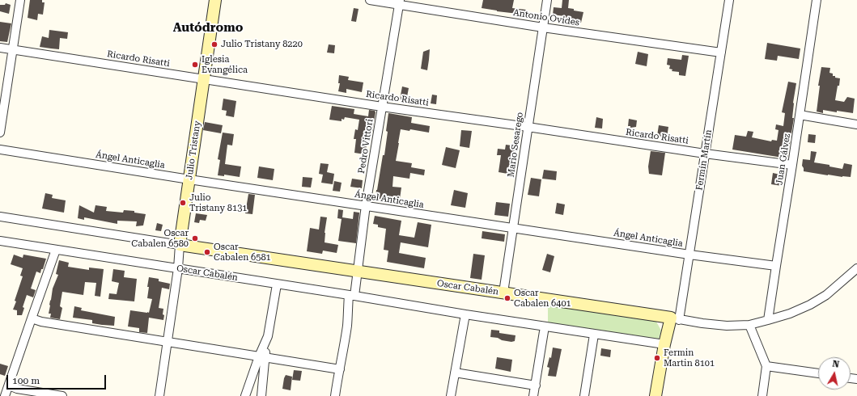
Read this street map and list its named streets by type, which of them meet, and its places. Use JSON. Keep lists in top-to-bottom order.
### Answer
{
  "streets": {
    "main road": ["Julio Tristany", "Fermín Martín", "Oscar Cabalén"],
    "street": [
      "Antonio Ovides",
      "Ricardo Risatti",
      "Mario Sesarego",
      "Pedro Vittori",
      "Juan Gálvez",
      "Ángel Anticaglia"
    ]
  },
  "crossings": [
    ["Antonio Ovides", "Mario Sesarego"],
    ["Antonio Ovides", "Pedro Vittori"],
    ["Antonio Ovides", "Fermín Martín"],
    ["Ricardo Risatti", "Mario Sesarego"],
    ["Ricardo Risatti", "Pedro Vittori"],
    ["Ricardo Risatti", "Julio Tristany"],
    ["Ricardo Risatti", "Juan Gálvez"],
    ["Ricardo Risatti", "Fermín Martín"],
    ["Mario Sesarego", "Ángel Anticaglia"],
    ["Mario Sesarego", "Oscar Cabalén"],
    ["Pedro Vittori", "Ángel Anticaglia"],
    ["Pedro Vittori", "Oscar Cabalén"],
    ["Julio Tristany", "Ángel Anticaglia"],
    ["Julio Tristany", "Oscar Cabalén"],
    ["Juan Gálvez", "Ángel Anticaglia"],
    ["Juan Gálvez", "Oscar Cabalén"],
    ["Ángel Anticaglia", "Fermín Martín"],
    ["Fermín Martín", "Oscar Cabalén"]
  ],
  "districts": ["Autódromo"],
  "places": [
    "Julio Tristany 8220",
    "Iglesia Evangélica",
    "Julio Tristany 8131",
    "Oscar Cabalen 6580",
    "Oscar Cabalen 6581",
    "Oscar Cabalen 6401",
    "Fermin Martin 8101"
  ],
  "scale_bar": "100 m",
  "north": "top"
}
